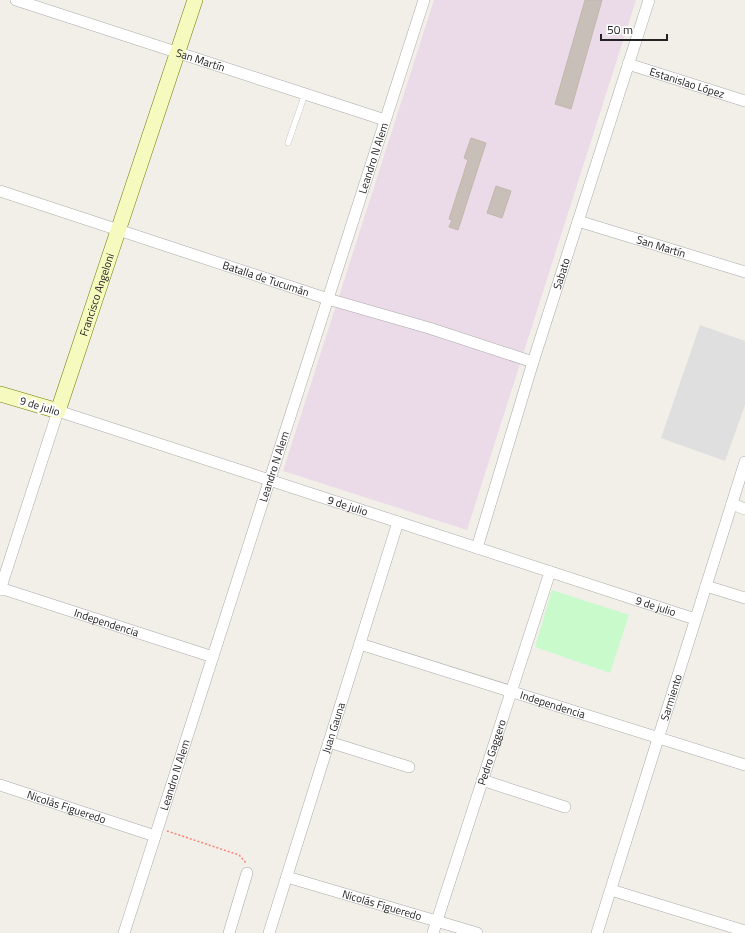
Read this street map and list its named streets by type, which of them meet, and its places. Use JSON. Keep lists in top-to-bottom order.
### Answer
{
  "streets": {
    "main road": ["Francisco Angeloni", "9 de julio"],
    "street": [
      "San Martín",
      "Estanislao López",
      "Leandro N Alem",
      "Sabato",
      "Batalla de Tucumán",
      "Independencia",
      "Sarmiento",
      "Juan Gauna",
      "Pedro Gaggero",
      "Nicolás Figueredo"
    ]
  },
  "crossings": [
    ["San Martín", "Leandro N Alem"],
    ["San Martín", "Sabato"],
    ["San Martín", "Francisco Angeloni"],
    ["Estanislao López", "Sabato"],
    ["Leandro N Alem", "Batalla de Tucumán"],
    ["Leandro N Alem", "9 de julio"],
    ["Leandro N Alem", "Independencia"],
    ["Leandro N Alem", "Nicolás Figueredo"],
    ["Sabato", "Batalla de Tucumán"],
    ["Sabato", "9 de julio"],
    ["Batalla de Tucumán", "Francisco Angeloni"],
    ["Francisco Angeloni", "9 de julio"],
    ["Francisco Angeloni", "Independencia"],
    ["9 de julio", "Sarmiento"],
    ["9 de julio", "Juan Gauna"],
    ["9 de julio", "Pedro Gaggero"],
    ["Independencia", "Sarmiento"],
    ["Independencia", "Juan Gauna"],
    ["Independencia", "Pedro Gaggero"],
    ["Juan Gauna", "Nicolás Figueredo"],
    ["Pedro Gaggero", "Nicolás Figueredo"]
  ],
  "scale_bar": "50 m"
}
